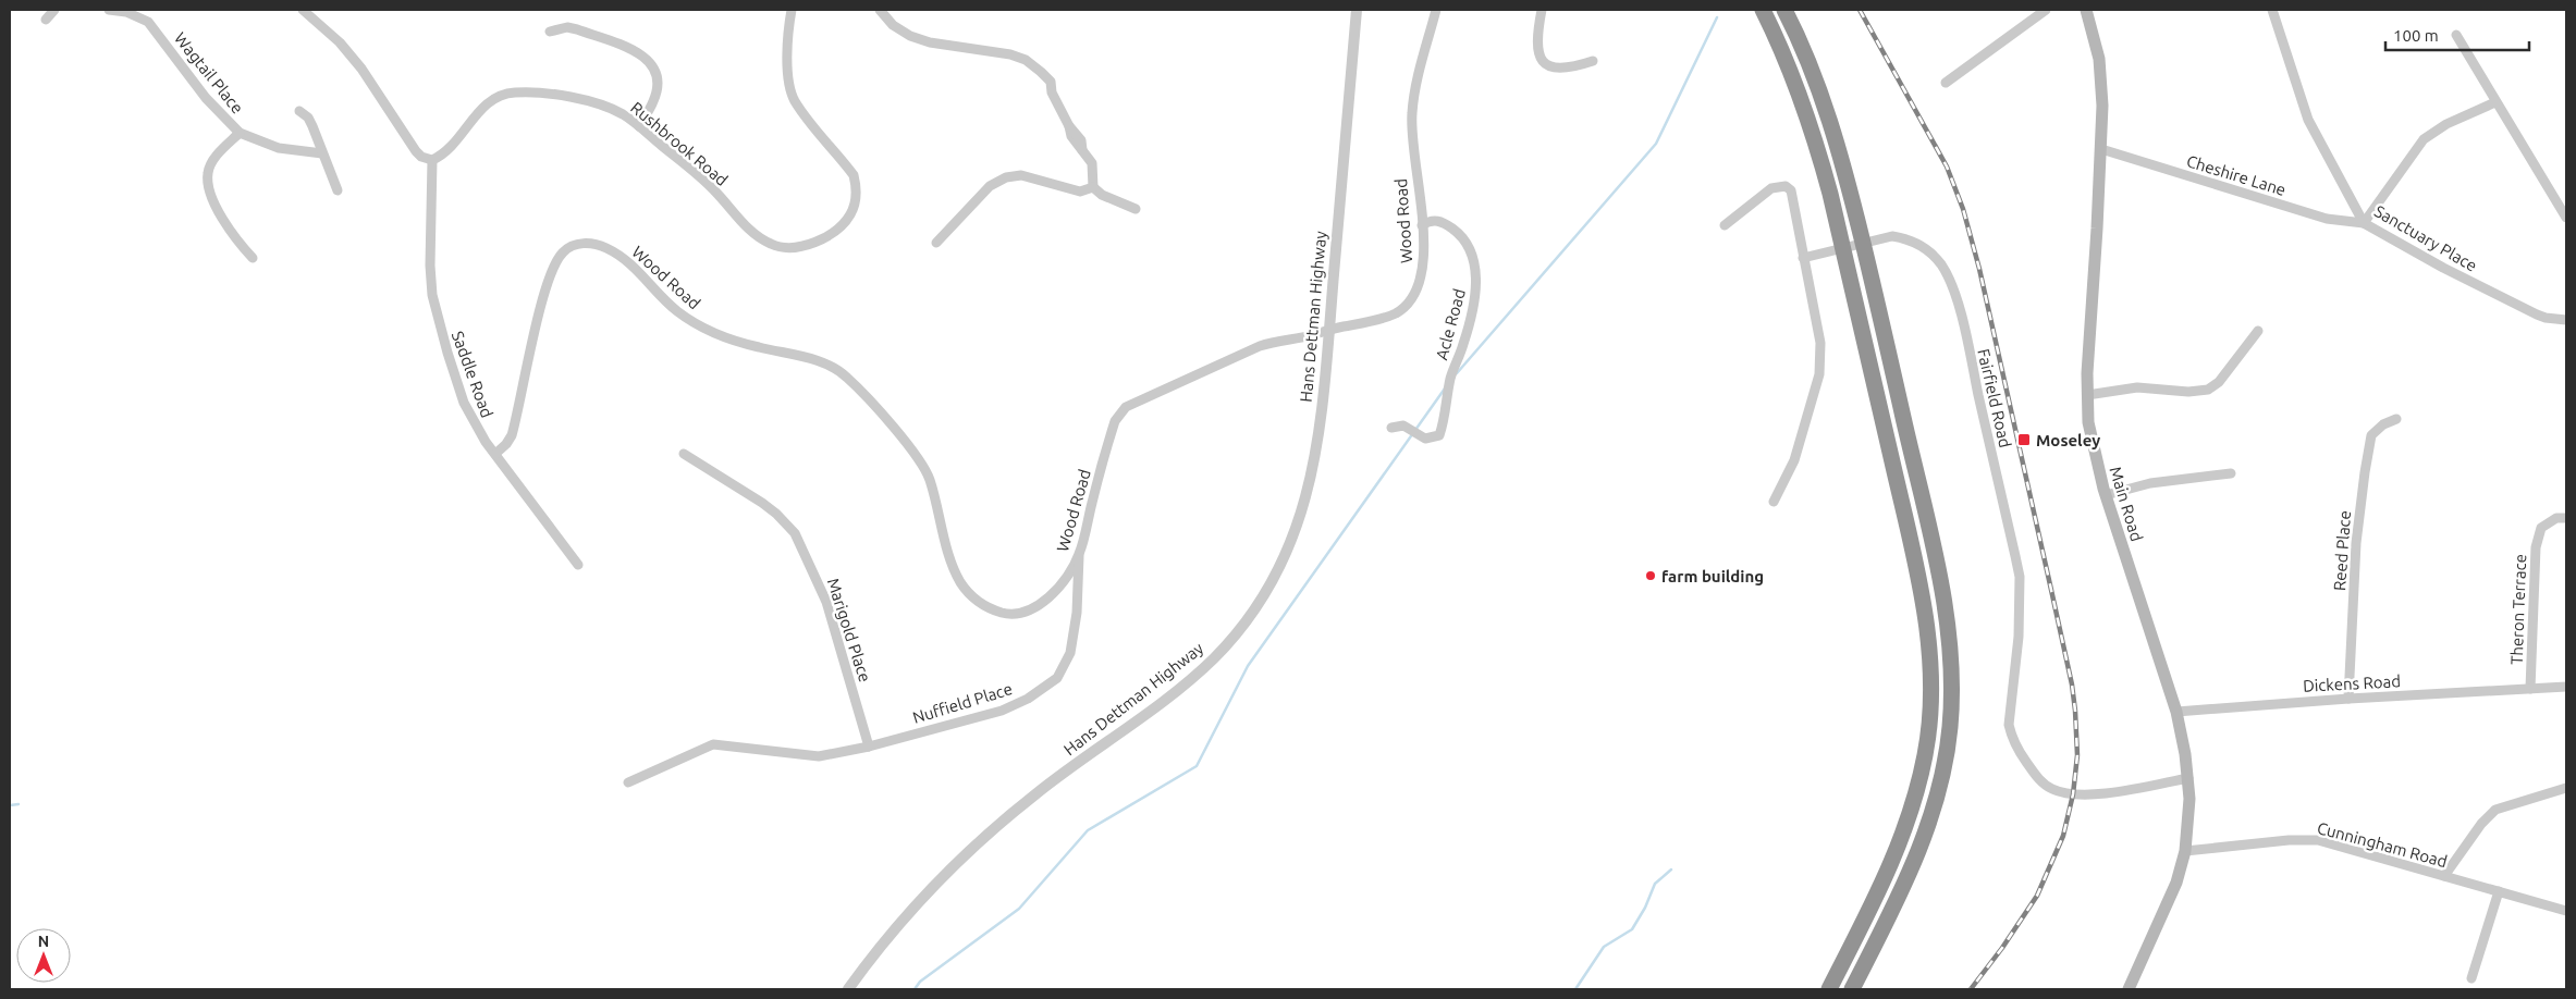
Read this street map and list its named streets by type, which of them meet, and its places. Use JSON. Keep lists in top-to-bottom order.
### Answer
{
  "streets": {
    "main road": ["Main Road"],
    "street": [
      "Wagtail Place",
      "Rushbrook Road",
      "Cheshire Lane",
      "Wood Road",
      "Sanctuary Place",
      "Hans Dettman Highway",
      "Acle Road",
      "Saddle Road",
      "Fairfield Road",
      "Reed Place",
      "Theron Terrace",
      "Marigold Place",
      "Dickens Road",
      "Nuffield Place",
      "Cunningham Road"
    ]
  },
  "crossings": [
    ["Rushbrook Road", "Saddle Road"],
    ["Cheshire Lane", "Sanctuary Place"],
    ["Cheshire Lane", "Main Road"],
    ["Wood Road", "Hans Dettman Highway"],
    ["Wood Road", "Acle Road"],
    ["Wood Road", "Saddle Road"],
    ["Wood Road", "Nuffield Place"],
    ["Fairfield Road", "Main Road"],
    ["Main Road", "Dickens Road"],
    ["Main Road", "Cunningham Road"],
    ["Reed Place", "Dickens Road"],
    ["Theron Terrace", "Dickens Road"],
    ["Marigold Place", "Nuffield Place"]
  ],
  "places": {
    "transit": ["Moseley"],
    "other": ["farm building"]
  },
  "scale_bar": "100 m",
  "north": "top"
}
